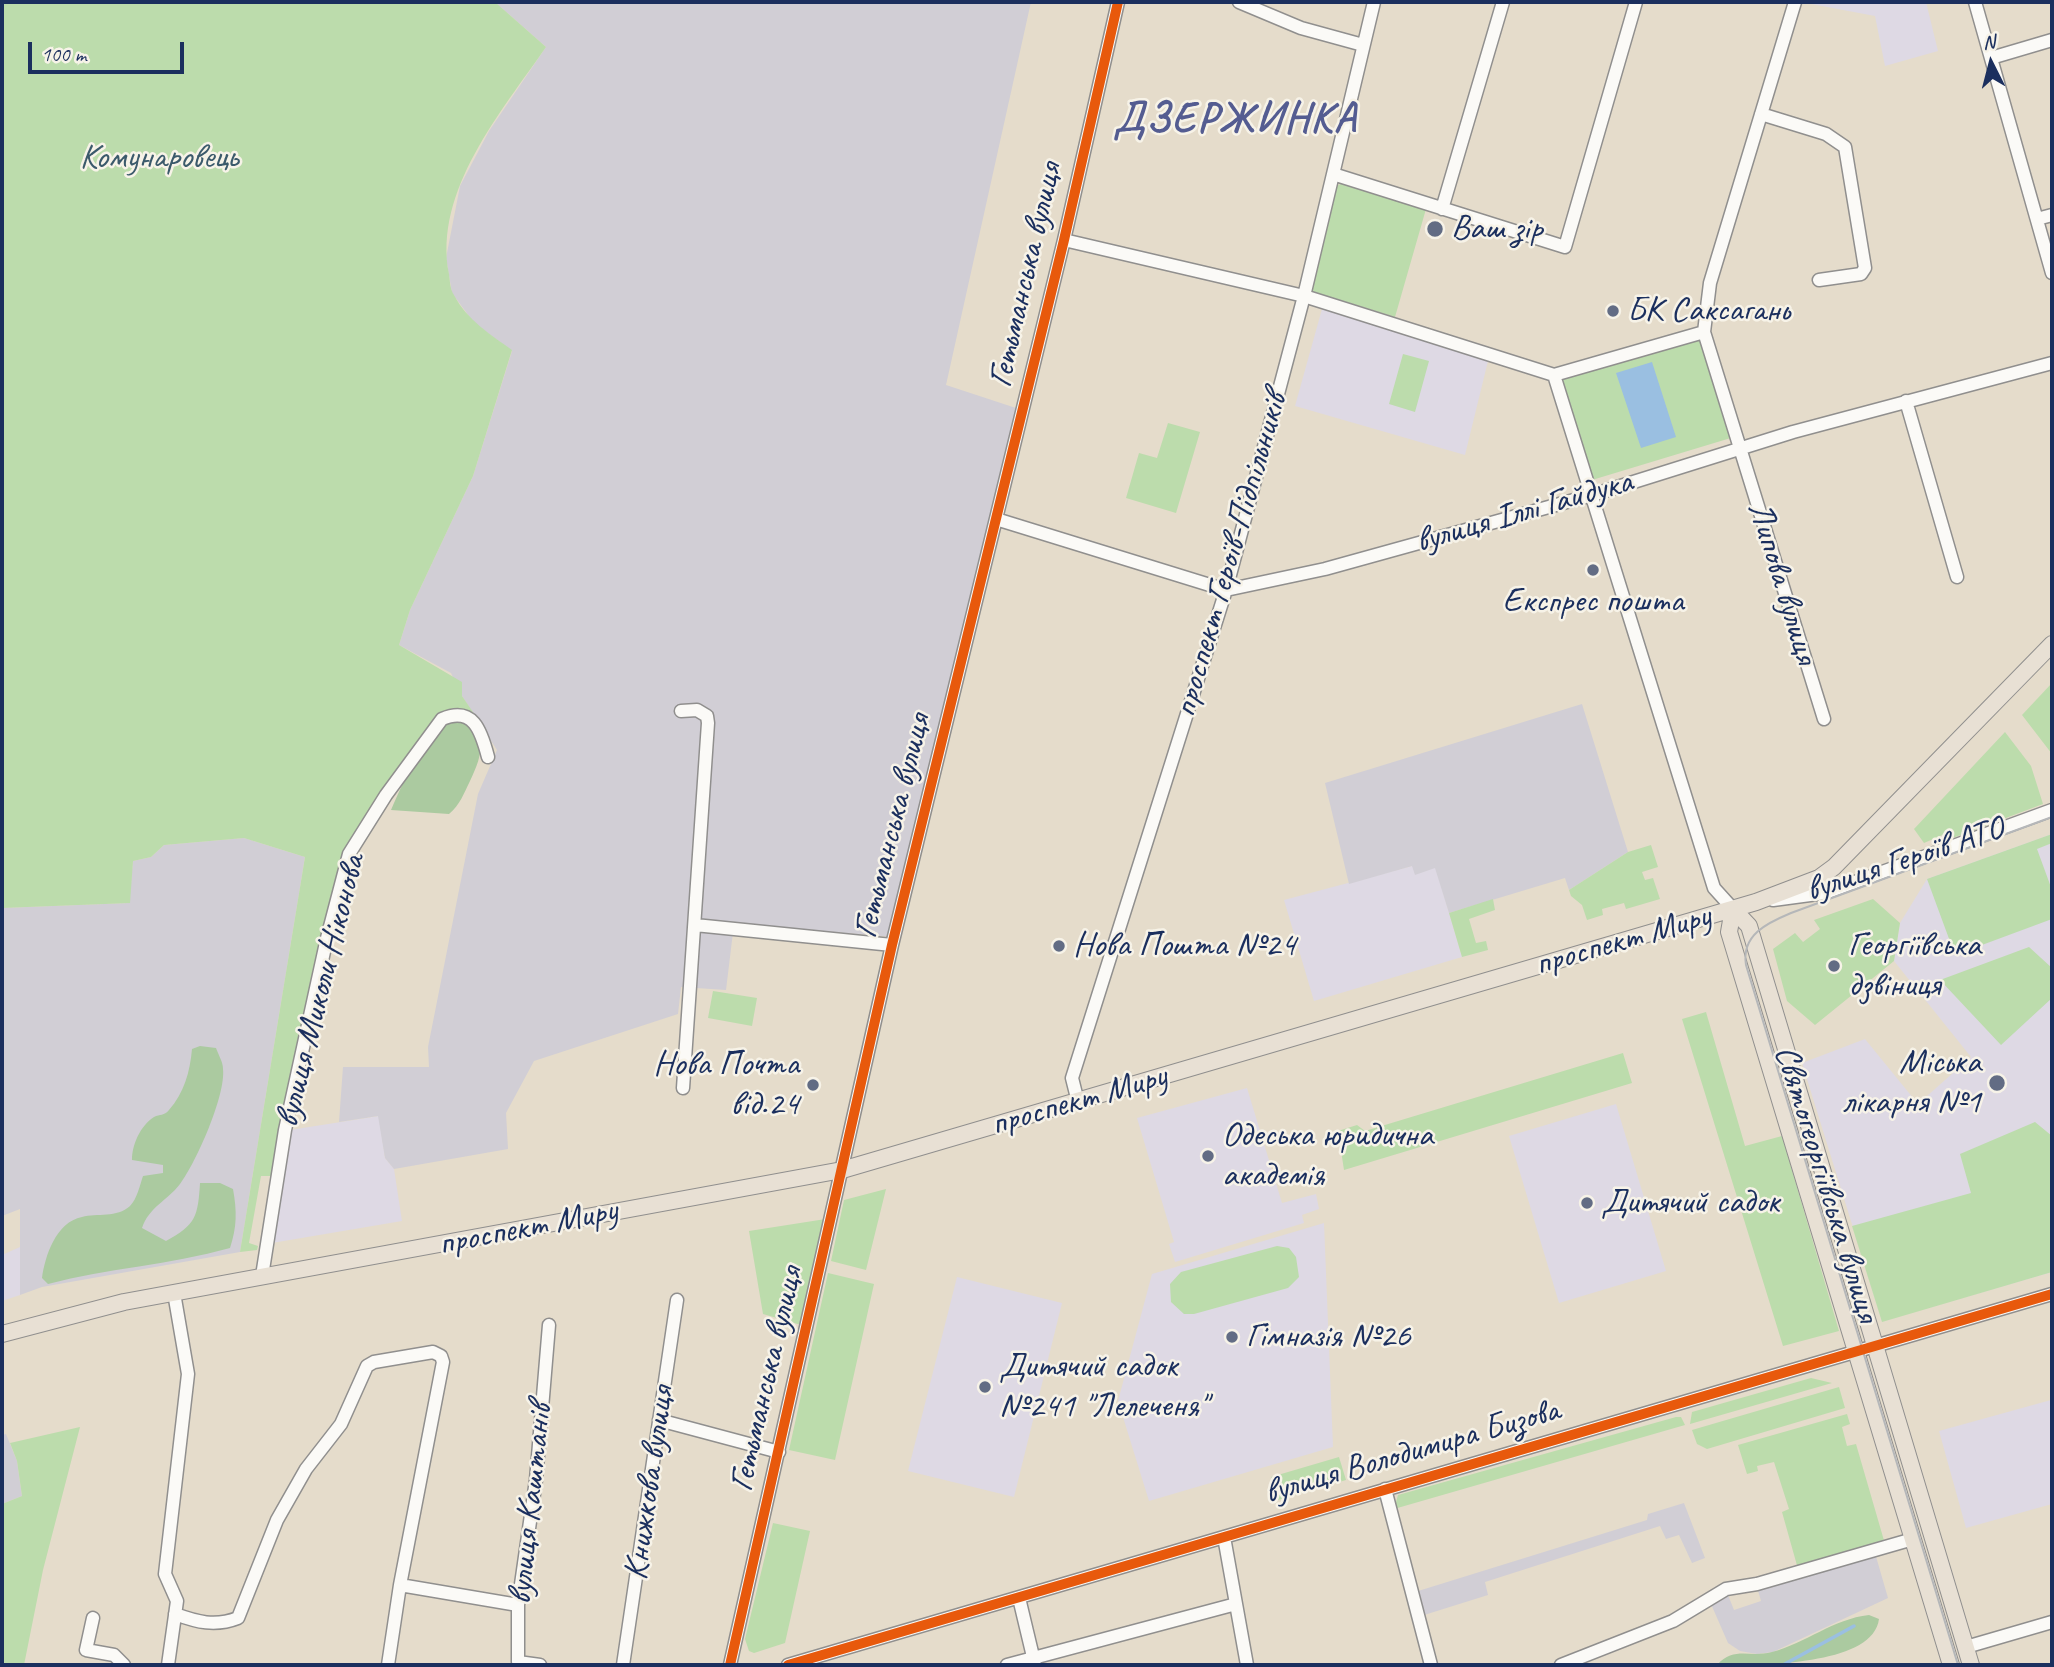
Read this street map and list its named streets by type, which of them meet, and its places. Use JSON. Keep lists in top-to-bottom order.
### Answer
{
  "streets": {
    "main road": ["проспект Миру", "Святогеоргіївська вулиця"],
    "street": [
      "Гетьманська вулиця",
      "вулиця Іллі Гайдука",
      "проспект Героїв-Підпільників",
      "Липова вулиця",
      "вулиця Героїв АТО",
      "вулиця Миколи Ніконова",
      "вулиця Володимира Бизова",
      "Книжкова вулиця",
      "вулиця Каштанів"
    ]
  },
  "crossings": [
    ["Гетьманська вулиця", "вулиця Іллі Гайдука"],
    ["Гетьманська вулиця", "проспект Миру"],
    ["вулиця Іллі Гайдука", "проспект Героїв-Підпільників"],
    ["вулиця Іллі Гайдука", "Липова вулиця"],
    ["вулиця Іллі Гайдука", "Святогеоргіївська вулиця"],
    ["проспект Героїв-Підпільників", "проспект Миру"],
    ["вулиця Героїв АТО", "проспект Миру"],
    ["проспект Миру", "вулиця Миколи Ніконова"],
    ["проспект Миру", "Святогеоргіївська вулиця"],
    ["Святогеоргіївська вулиця", "вулиця Володимира Бизова"]
  ],
  "districts": ["ДЗЕРЖИНКА"],
  "parks": ["Комунаровець"],
  "places": [
    "Ваш зір",
    "БК Саксагань",
    "Експрес пошта",
    "Нова Пошта №24",
    "Георгіївська дзвіниця",
    "Міська лікарня №1",
    "Нова Почта від.24",
    "Одеська юридична академія",
    "Дитячий садок",
    "Гімназія №26",
    "Дитячий садок №241 \"Лелеченя\""
  ],
  "scale_bar": "100 m",
  "north": "top"
}
